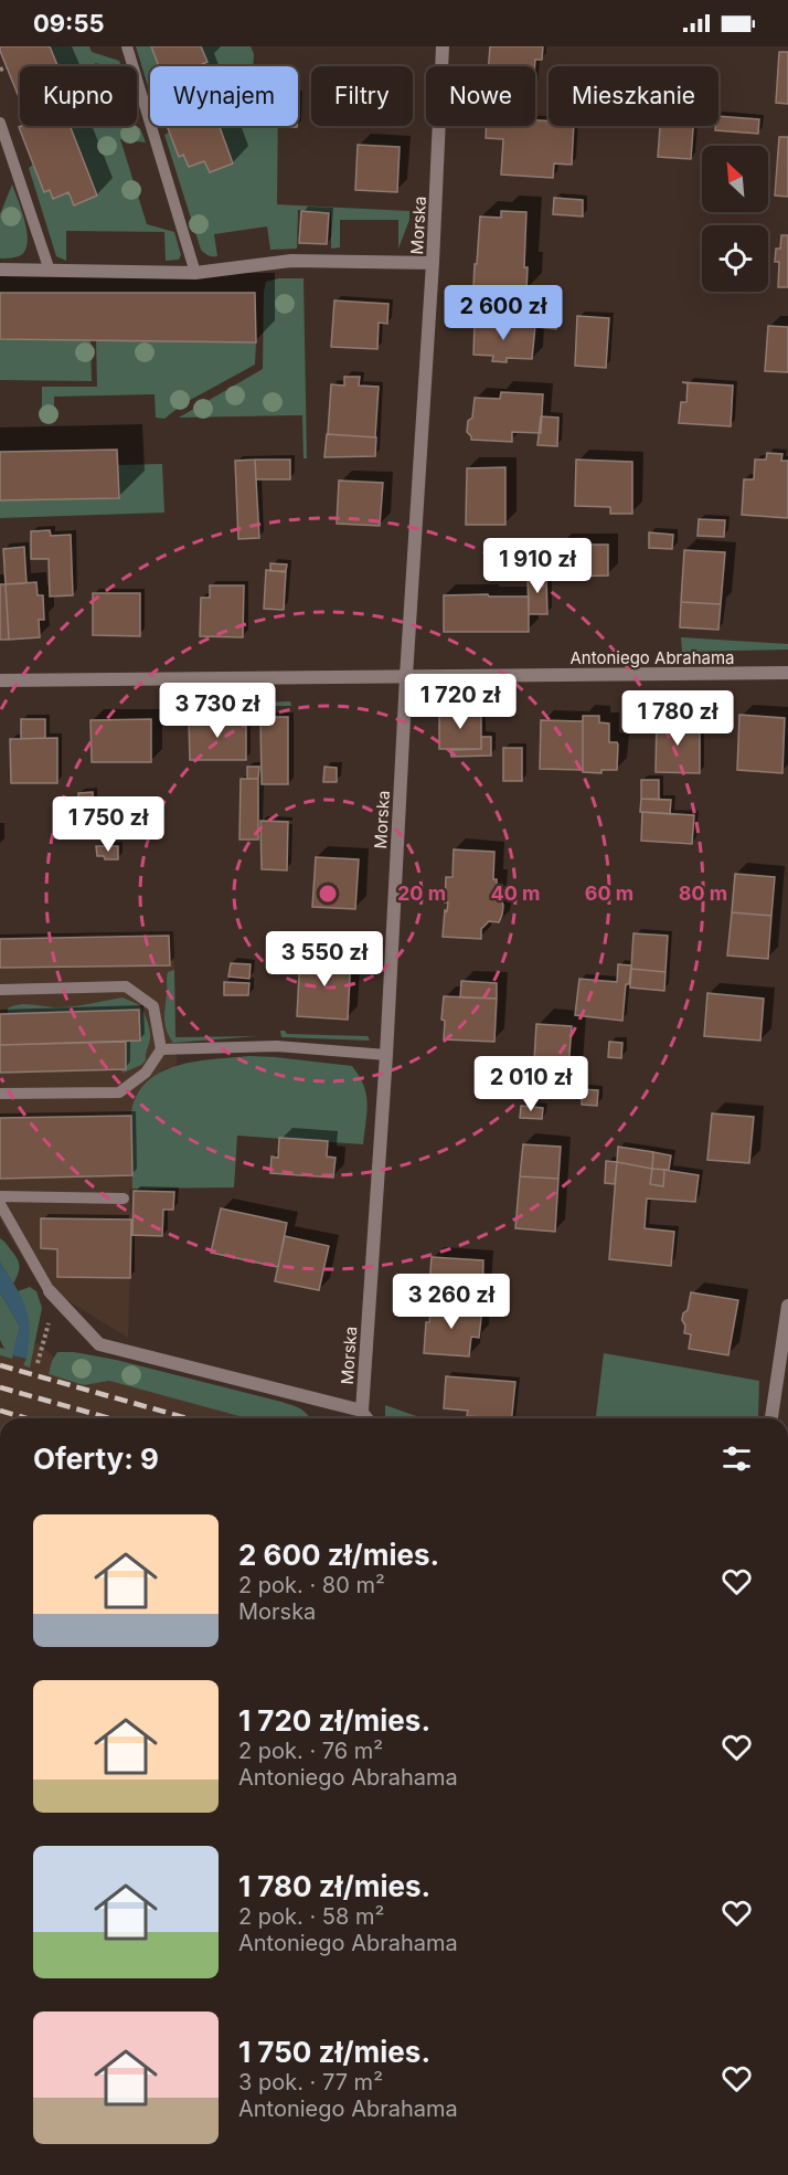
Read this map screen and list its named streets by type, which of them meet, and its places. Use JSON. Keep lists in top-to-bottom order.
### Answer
{
  "streets": {
    "street": ["Morska", "Antoniego Abrahama"]
  },
  "crossings": [
    ["Morska", "Antoniego Abrahama"]
  ],
  "north": "top left",
  "page": {
    "status": "09:55",
    "chip": [
      "Kupno",
      "Wynajem",
      "Filtry",
      "Nowe",
      "Mieszkanie"
    ],
    "price": [
      "2 600 zł",
      "1 910 zł",
      "1 720 zł",
      "3 730 zł",
      "1 780 zł",
      "1 750 zł",
      "3 550 zł",
      "2 010 zł",
      "3 260 zł"
    ],
    "heading": "Oferty: 9",
    "list": [
      {
        "name": "2 600 zł/mies.",
        "note": "2 pok. · 80 m² · Morska"
      },
      {
        "name": "1 720 zł/mies.",
        "note": "2 pok. · 76 m² · Antoniego Abrahama"
      },
      {
        "name": "1 780 zł/mies.",
        "note": "2 pok. · 58 m² · Antoniego Abrahama"
      },
      {
        "name": "1 750 zł/mies.",
        "note": "3 pok. · 77 m² · Antoniego Abrahama"
      }
    ]
  },
  "rings": [
    "20 m",
    "40 m",
    "60 m",
    "80 m"
  ]
}
